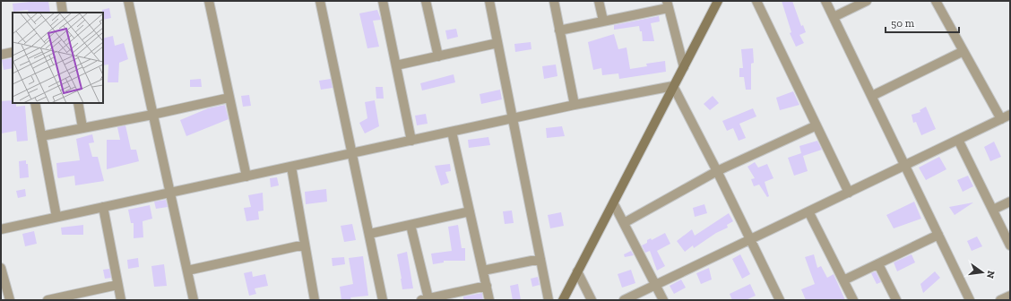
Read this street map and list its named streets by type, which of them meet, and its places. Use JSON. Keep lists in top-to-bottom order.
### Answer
{
  "scale_bar": "50 m",
  "north": "right"
}
